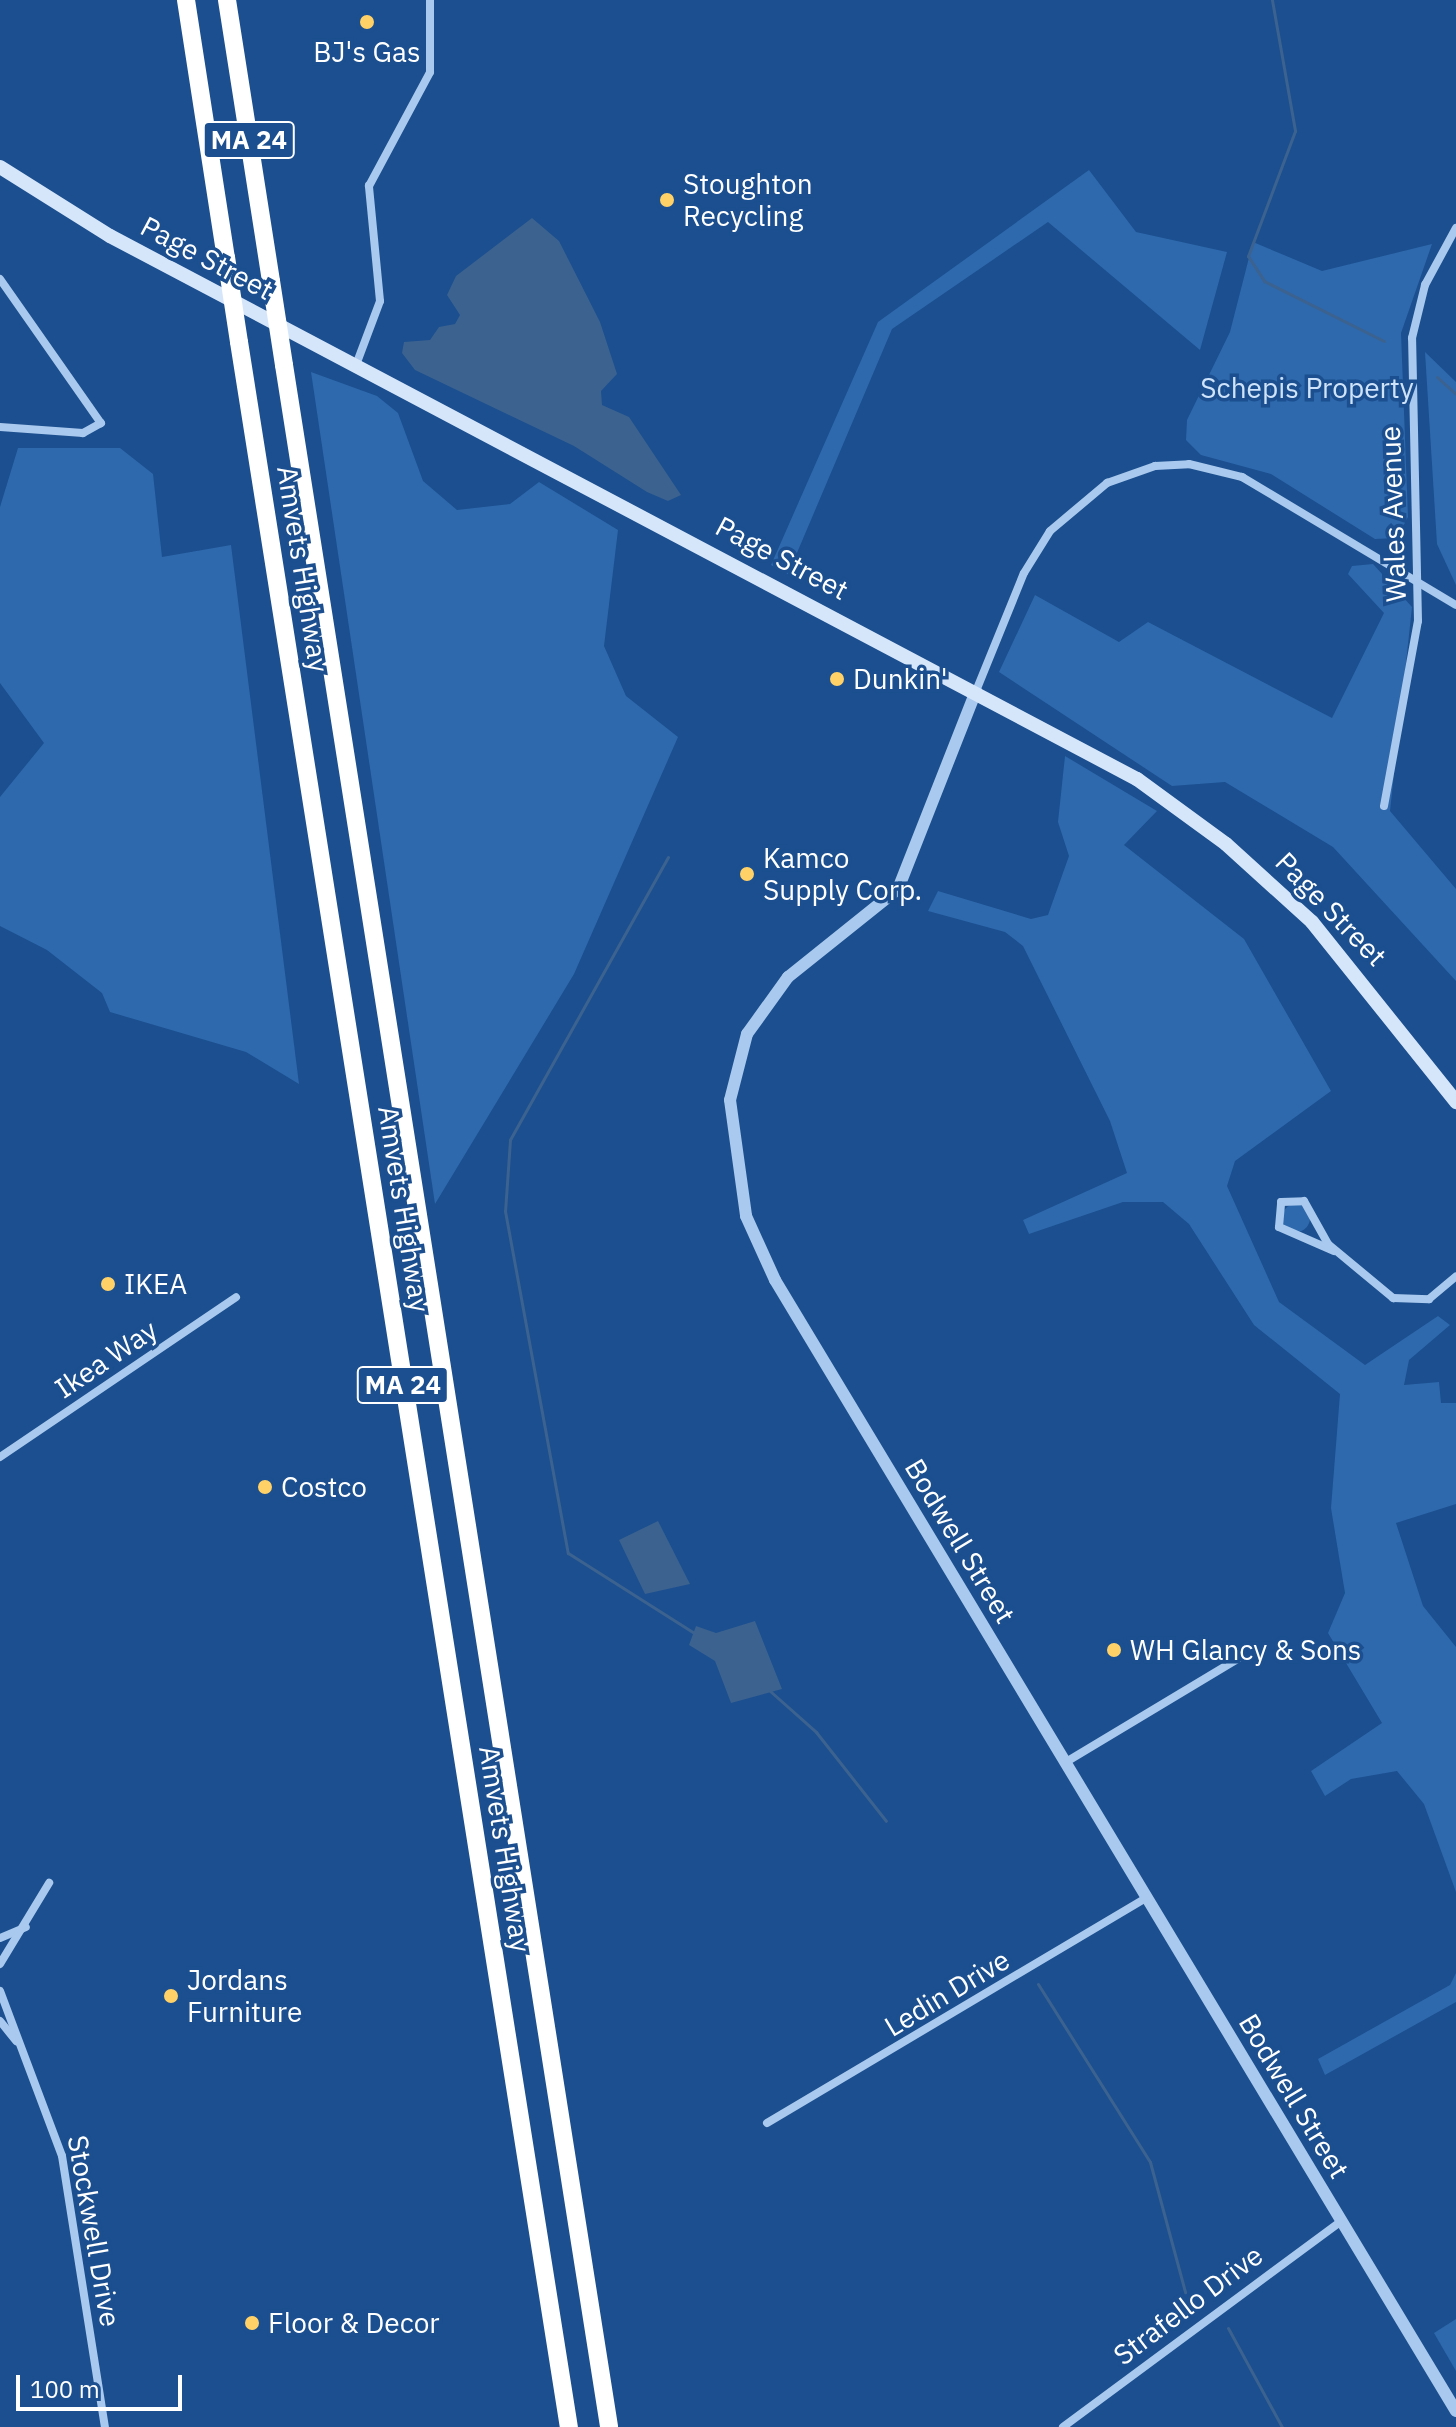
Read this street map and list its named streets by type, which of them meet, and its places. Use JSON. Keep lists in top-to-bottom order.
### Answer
{
  "streets": {
    "highway": ["MA 24", "Amvets Highway"],
    "main road": ["Page Street"],
    "street": [
      "Wales Avenue",
      "Ikea Way",
      "Bodwell Street",
      "Ledin Drive",
      "Stockwell Drive",
      "Strafello Drive"
    ]
  },
  "crossings": [
    ["Page Street", "Bodwell Street"],
    ["Bodwell Street", "Ledin Drive"],
    ["Bodwell Street", "Strafello Drive"]
  ],
  "parks": ["Schepis Property"],
  "places": [
    "BJ's Gas",
    "Stoughton Recycling",
    "Dunkin'",
    "Kamco Supply Corp.",
    "IKEA",
    "Costco",
    "WH Glancy & Sons",
    "Jordans Furniture",
    "Floor & Decor"
  ],
  "scale_bar": "100 m"
}
